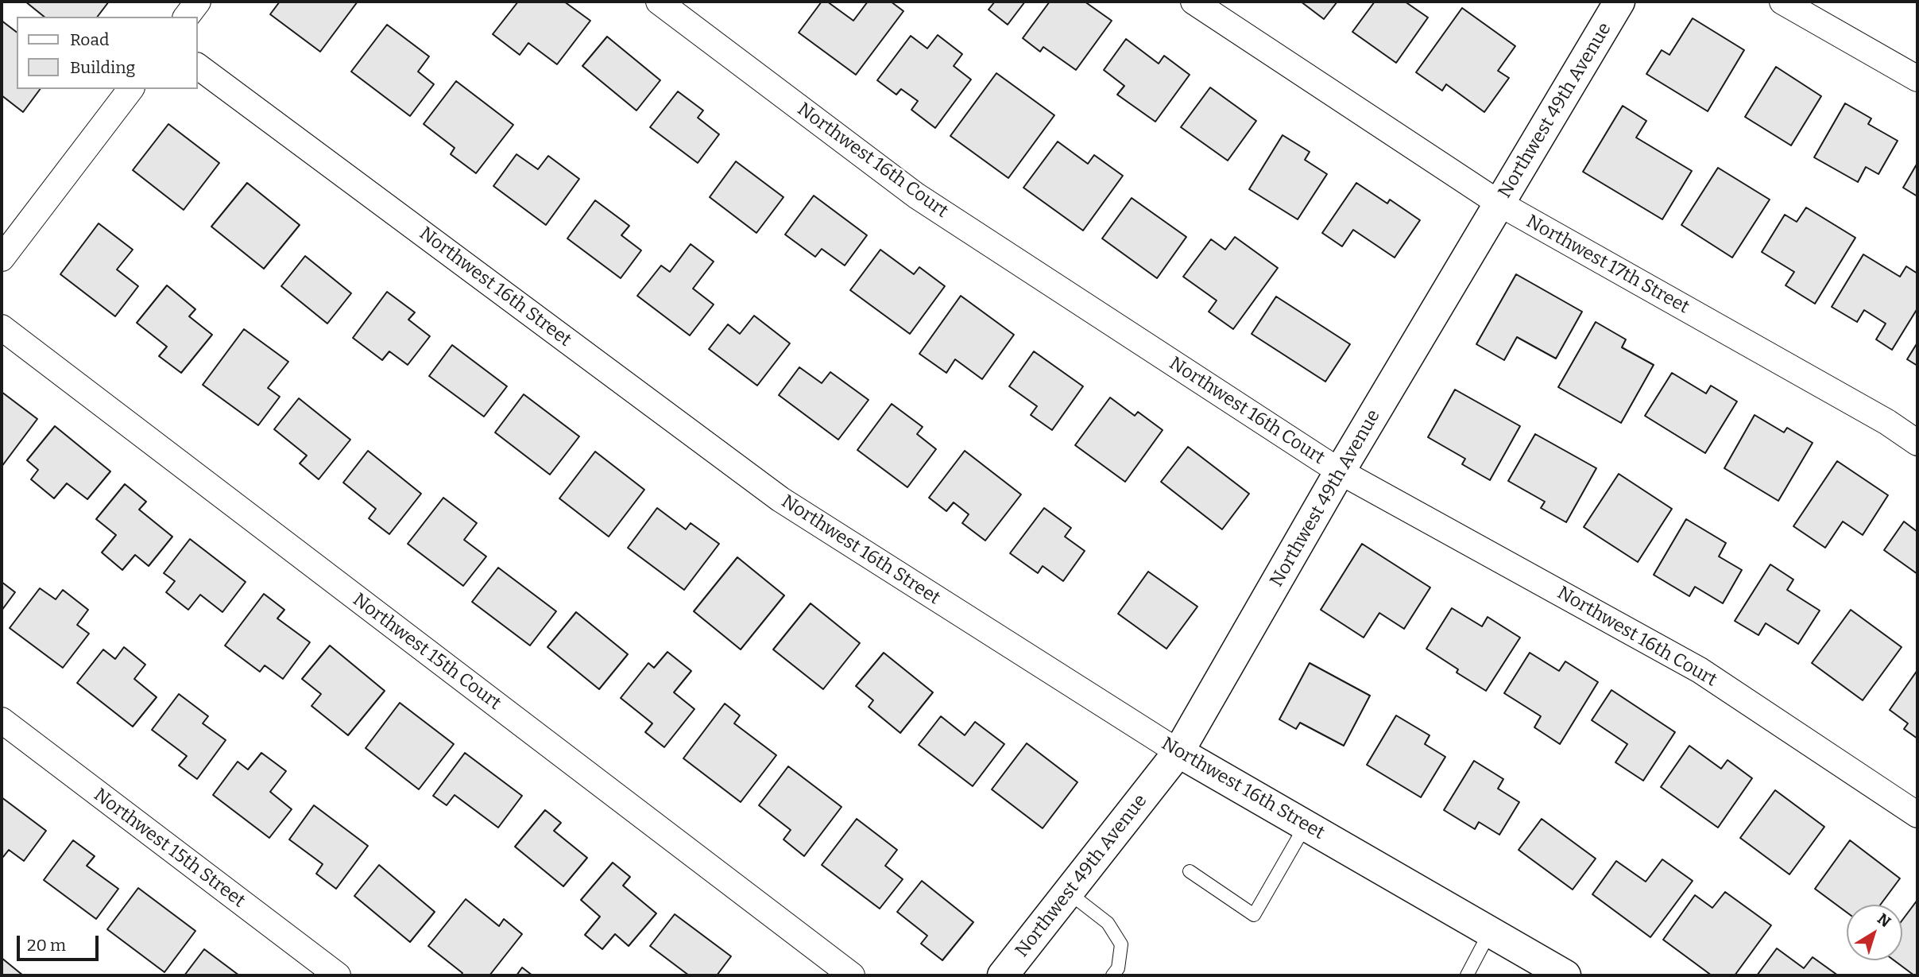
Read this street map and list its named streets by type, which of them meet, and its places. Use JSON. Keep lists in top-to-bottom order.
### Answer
{
  "streets": {
    "street": [
      "Northwest 49th Avenue",
      "Northwest 16th Court",
      "Northwest 17th Street",
      "Northwest 16th Street",
      "Northwest 15th Court",
      "Northwest 15th Street"
    ]
  },
  "crossings": [
    ["Northwest 49th Avenue", "Northwest 16th Court"],
    ["Northwest 49th Avenue", "Northwest 17th Street"],
    ["Northwest 49th Avenue", "Northwest 16th Street"]
  ],
  "legend": ["Road", "Building"],
  "scale_bar": "20 m",
  "north": "top right"
}
